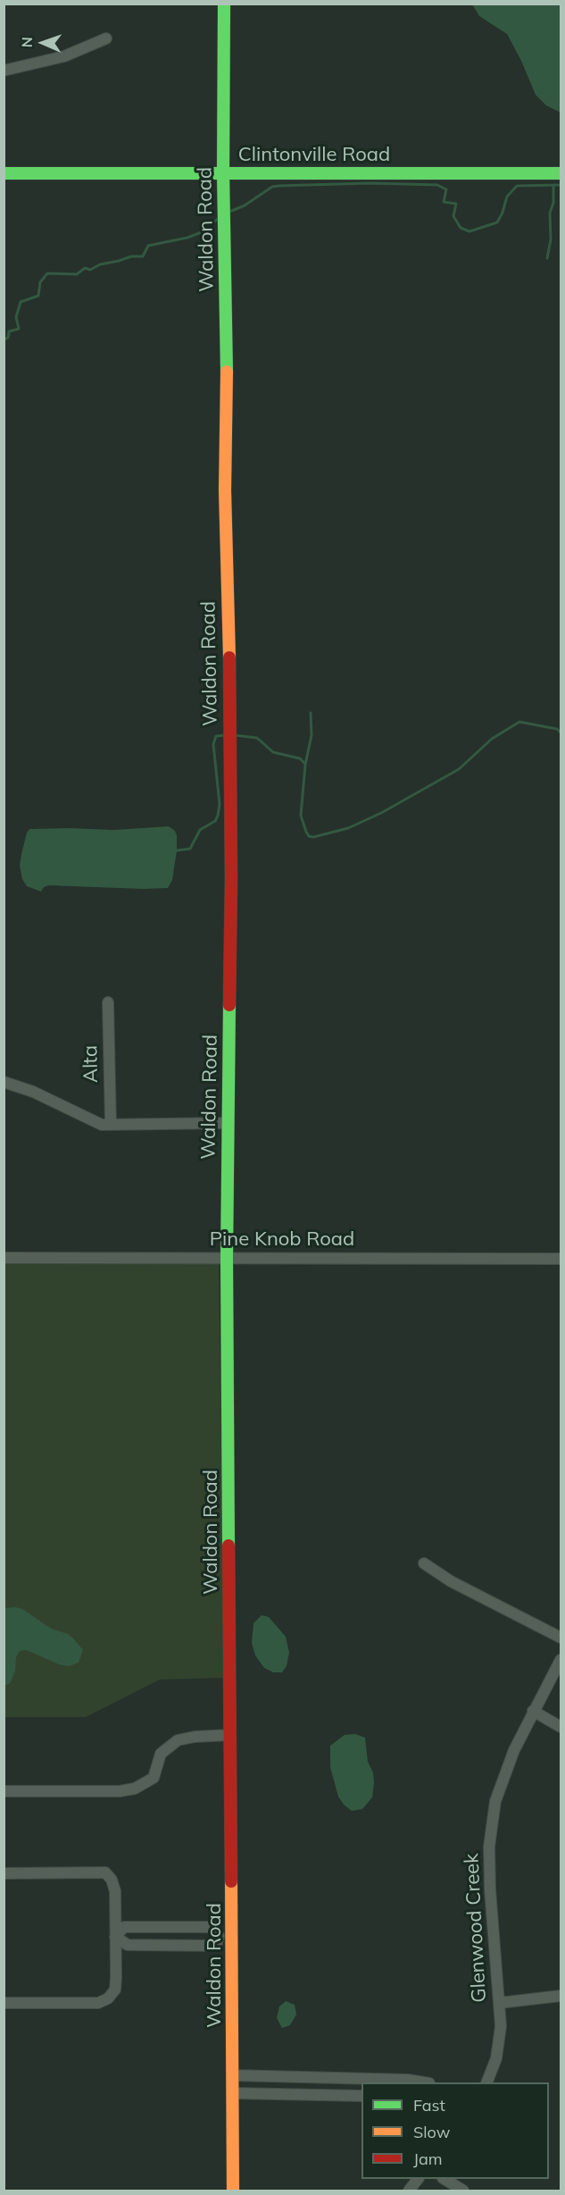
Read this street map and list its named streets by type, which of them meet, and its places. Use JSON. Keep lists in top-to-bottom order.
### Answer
{
  "streets": {
    "street": [
      "Clintonville Road",
      "Waldon Road",
      "Alta",
      "Pine Knob Road",
      "Glenwood Creek"
    ]
  },
  "crossings": [
    ["Clintonville Road", "Waldon Road"],
    ["Waldon Road", "Pine Knob Road"]
  ],
  "legend": ["Fast", "Slow", "Jam"],
  "north": "left"
}
